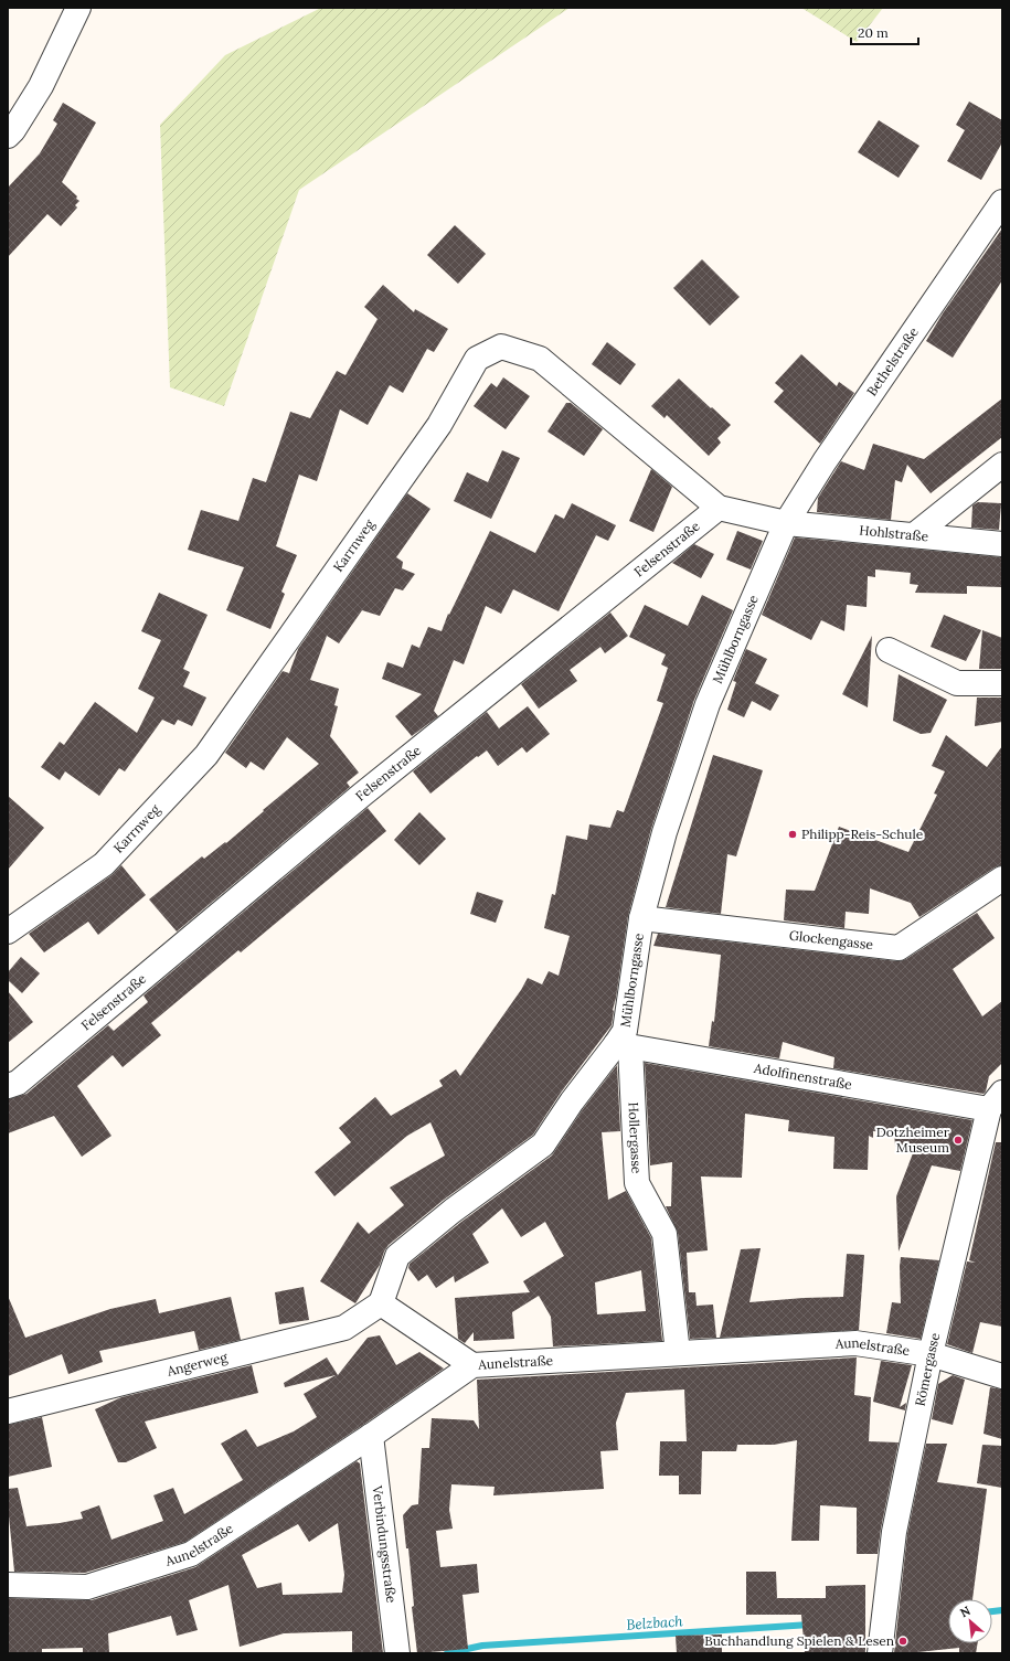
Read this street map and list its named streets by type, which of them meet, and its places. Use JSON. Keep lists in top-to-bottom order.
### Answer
{
  "streets": {
    "street": [
      "Bethelstraße",
      "Hohlstraße",
      "Karrnweg",
      "Felsenstraße",
      "Mühlborngasse",
      "Glockengasse",
      "Adolfinenstraße",
      "Hollergasse",
      "Aunelstraße",
      "Angerweg",
      "Römergasse",
      "Verbindungsstraße"
    ]
  },
  "crossings": [
    ["Bethelstraße", "Hohlstraße"],
    ["Bethelstraße", "Mühlborngasse"],
    ["Hohlstraße", "Mühlborngasse"],
    ["Karrnweg", "Felsenstraße"],
    ["Mühlborngasse", "Glockengasse"],
    ["Mühlborngasse", "Adolfinenstraße"],
    ["Mühlborngasse", "Hollergasse"],
    ["Mühlborngasse", "Angerweg"],
    ["Adolfinenstraße", "Hollergasse"],
    ["Adolfinenstraße", "Römergasse"],
    ["Hollergasse", "Aunelstraße"],
    ["Aunelstraße", "Römergasse"],
    ["Aunelstraße", "Verbindungsstraße"]
  ],
  "water": ["Belzbach"],
  "places": ["Philipp-Reis-Schule", "Dotzheimer Museum", "Buchhandlung Spielen & Lesen"],
  "scale_bar": "20 m",
  "north": "top left"
}
